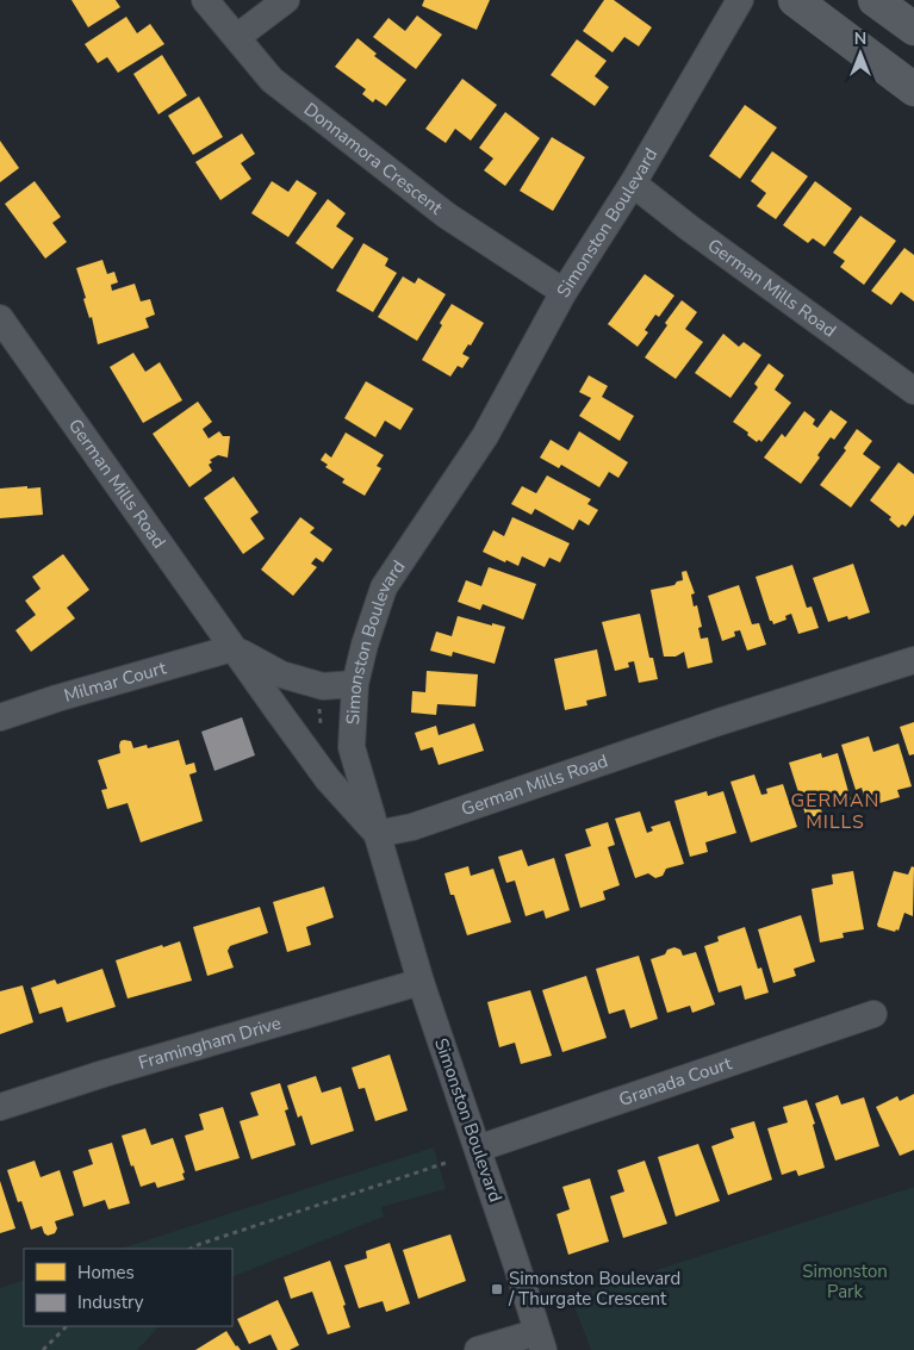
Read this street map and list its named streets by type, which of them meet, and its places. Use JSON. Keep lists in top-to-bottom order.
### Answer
{
  "streets": {
    "street": [
      "Donnamora Crescent",
      "Simonston Boulevard",
      "German Mills Road",
      "Milmar Court",
      "Framingham Drive",
      "Granada Court"
    ]
  },
  "crossings": [
    ["Donnamora Crescent", "Simonston Boulevard"],
    ["Simonston Boulevard", "German Mills Road"],
    ["Simonston Boulevard", "Framingham Drive"],
    ["Simonston Boulevard", "Granada Court"],
    ["German Mills Road", "Milmar Court"]
  ],
  "districts": ["GERMAN MILLS"],
  "parks": ["Simonston Park"],
  "places": {
    "transit": ["Simonston Boulevard / Thurgate Crescent"]
  },
  "legend": ["Homes", "Industry"],
  "north": "top"
}
